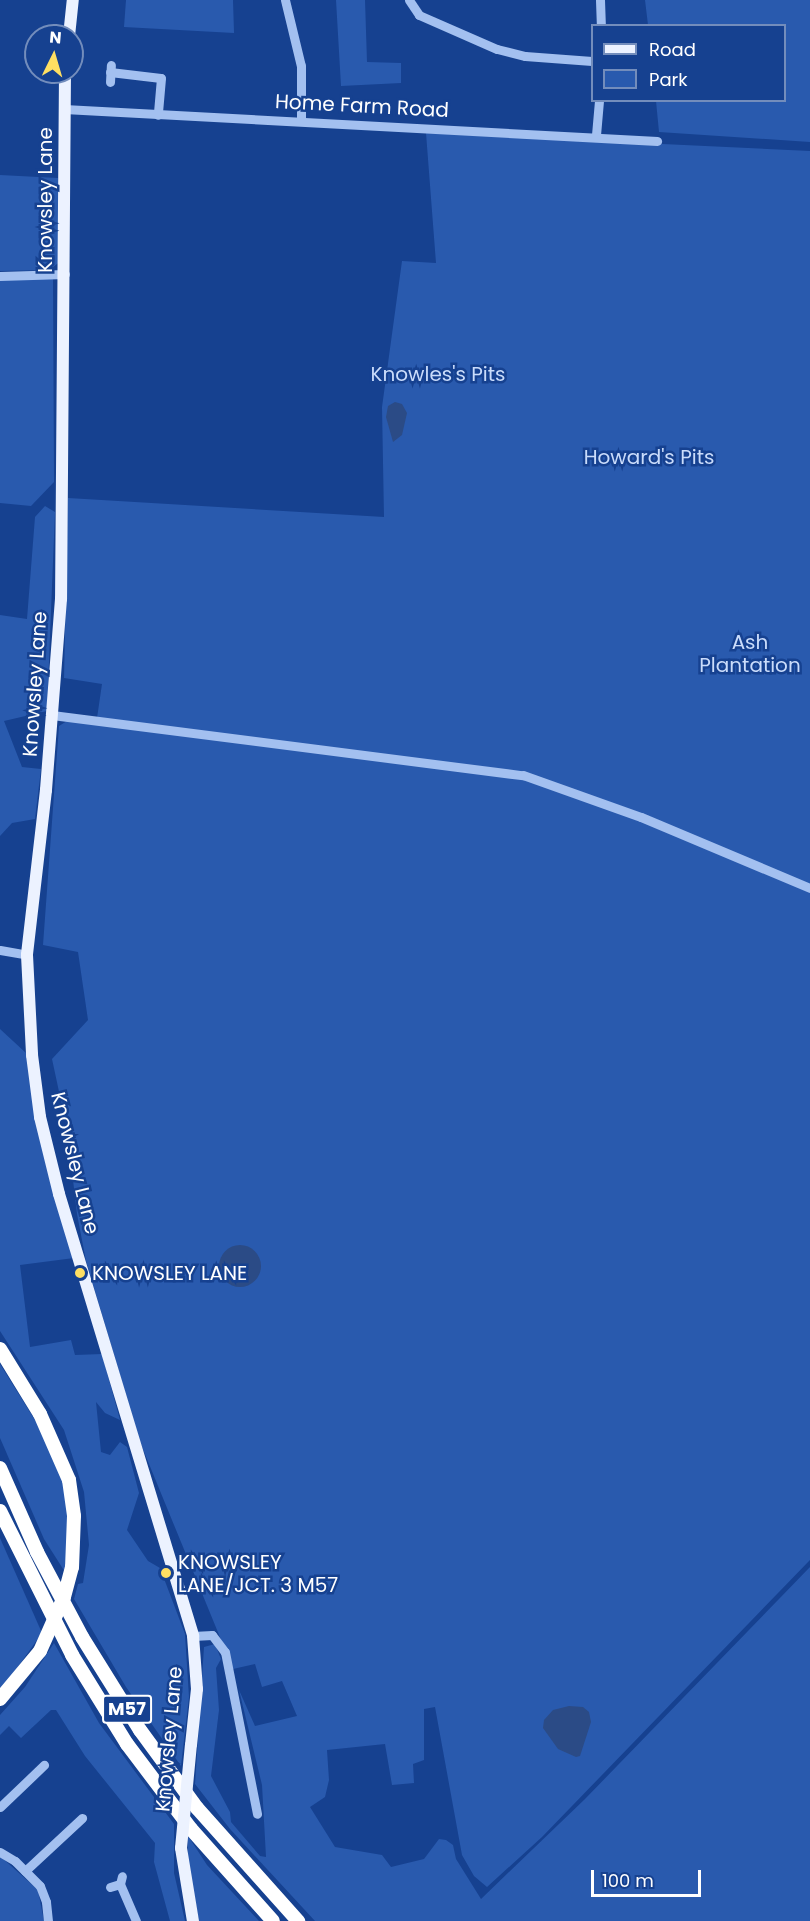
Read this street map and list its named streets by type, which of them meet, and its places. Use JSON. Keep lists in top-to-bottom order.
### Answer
{
  "streets": {
    "highway": ["M57"],
    "main road": ["Knowsley Lane"],
    "street": ["Home Farm Road"]
  },
  "crossings": [
    ["Home Farm Road", "Knowsley Lane"]
  ],
  "parks": ["Knowles's Pits", "Howard's Pits", "Ash Plantation"],
  "places": ["KNOWSLEY LANE", "KNOWSLEY LANE/JCT. 3 M57"],
  "legend": ["Road", "Park"],
  "scale_bar": "100 m",
  "north": "top"
}
